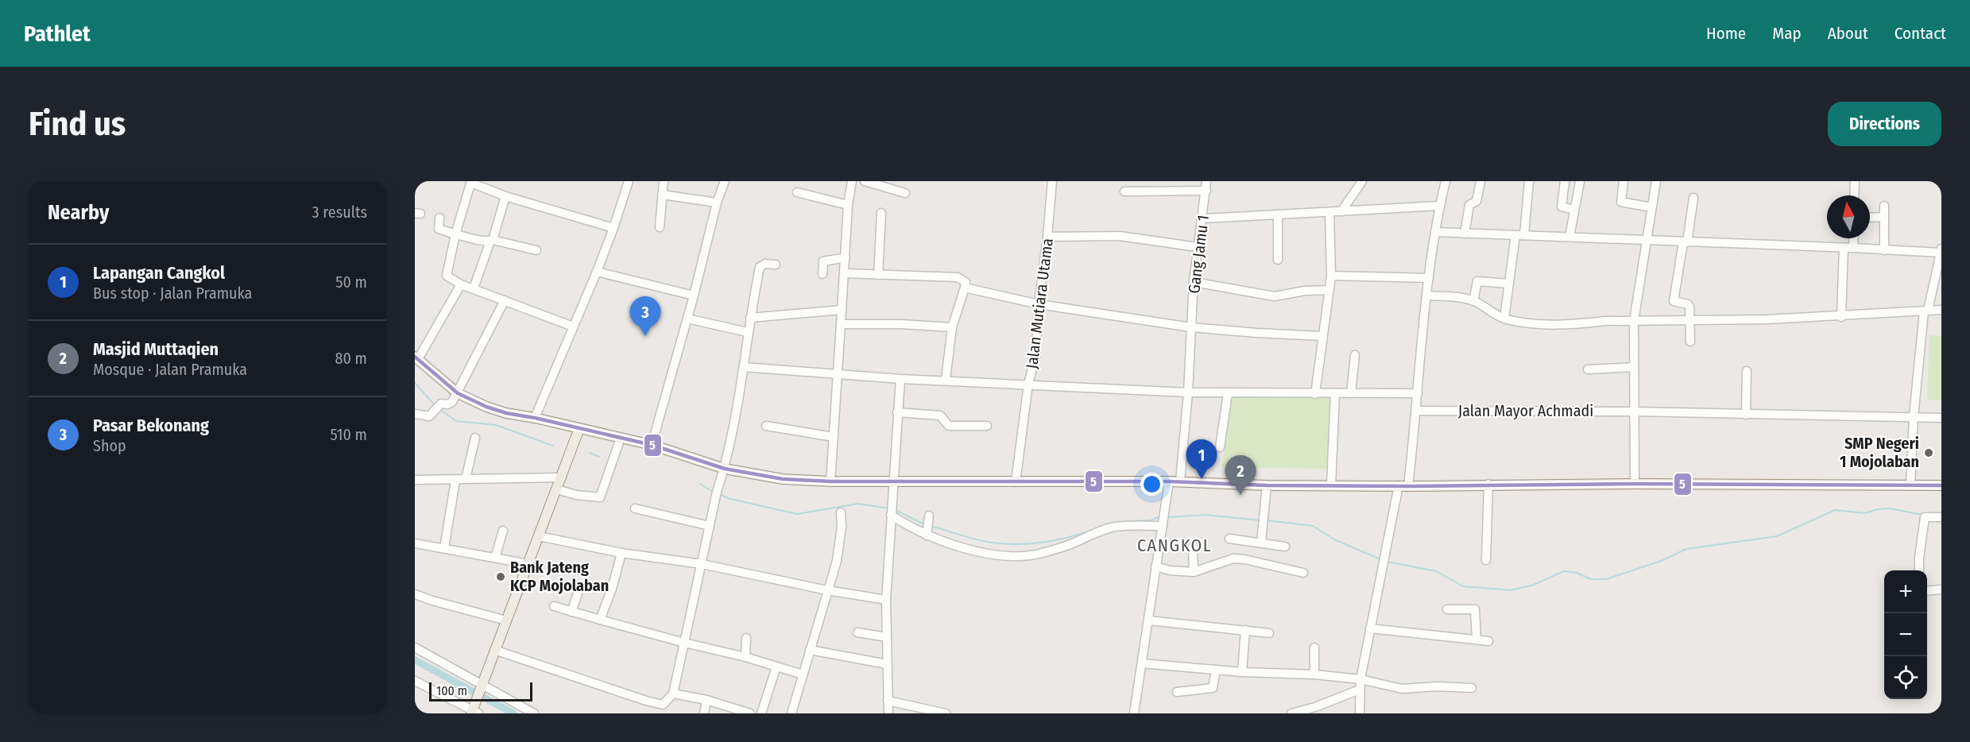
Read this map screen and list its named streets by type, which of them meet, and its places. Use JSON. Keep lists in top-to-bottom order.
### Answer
{
  "streets": {
    "street": ["Gang Jamu 1", "Jalan Mutiara Utama", "Jalan Mayor Achmadi"]
  },
  "districts": ["CANGKOL"],
  "places": ["SMP Negeri 1 Mojolaban", "Bank Jateng KCP Mojolaban"],
  "lines": ["transit line 5"],
  "scale_bar": "100 m",
  "north": "top",
  "page": {
    "header": "Pathlet",
    "nav": [
      "Home",
      "Map",
      "About",
      "Contact"
    ],
    "buttons": "Directions",
    "title": "Find us",
    "heading": ["Nearby", "3 results"],
    "list": [
      {
        "mark": "1",
        "name": "Lapangan Cangkol",
        "note": "Bus stop · Jalan Pramuka",
        "value": "50 m"
      },
      {
        "mark": "2",
        "name": "Masjid Muttaqien",
        "note": "Mosque · Jalan Pramuka",
        "value": "80 m"
      },
      {
        "mark": "3",
        "name": "Pasar Bekonang",
        "note": "Shop",
        "value": "510 m"
      }
    ],
    "pins": ["3", "1", "2"],
    "map_buttons": ["+", "−"],
    "scale": "100 m"
  }
}
